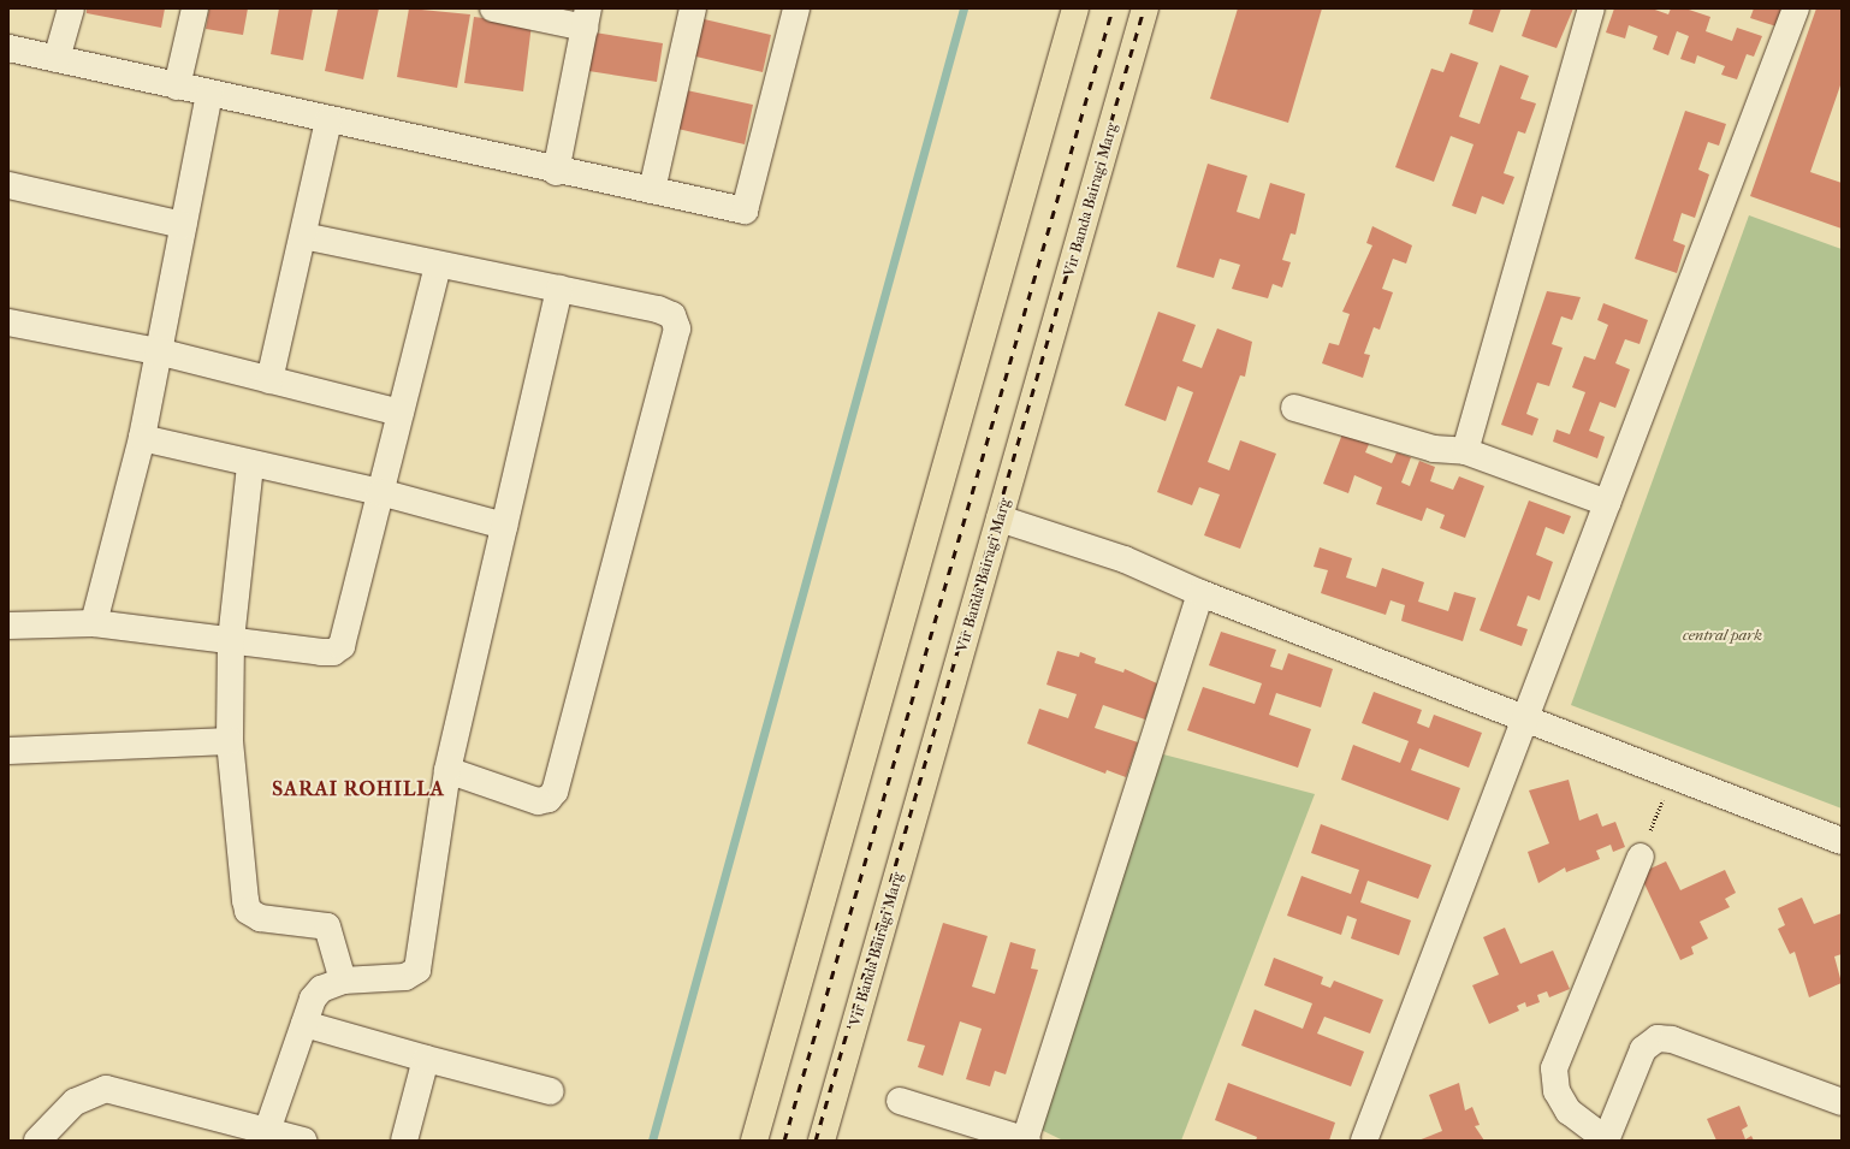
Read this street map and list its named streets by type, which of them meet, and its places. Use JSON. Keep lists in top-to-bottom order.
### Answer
{
  "streets": {
    "main road": ["Vir Banda Bairagi Marg"]
  },
  "districts": ["SARAI ROHILLA"],
  "parks": ["central park"]
}
